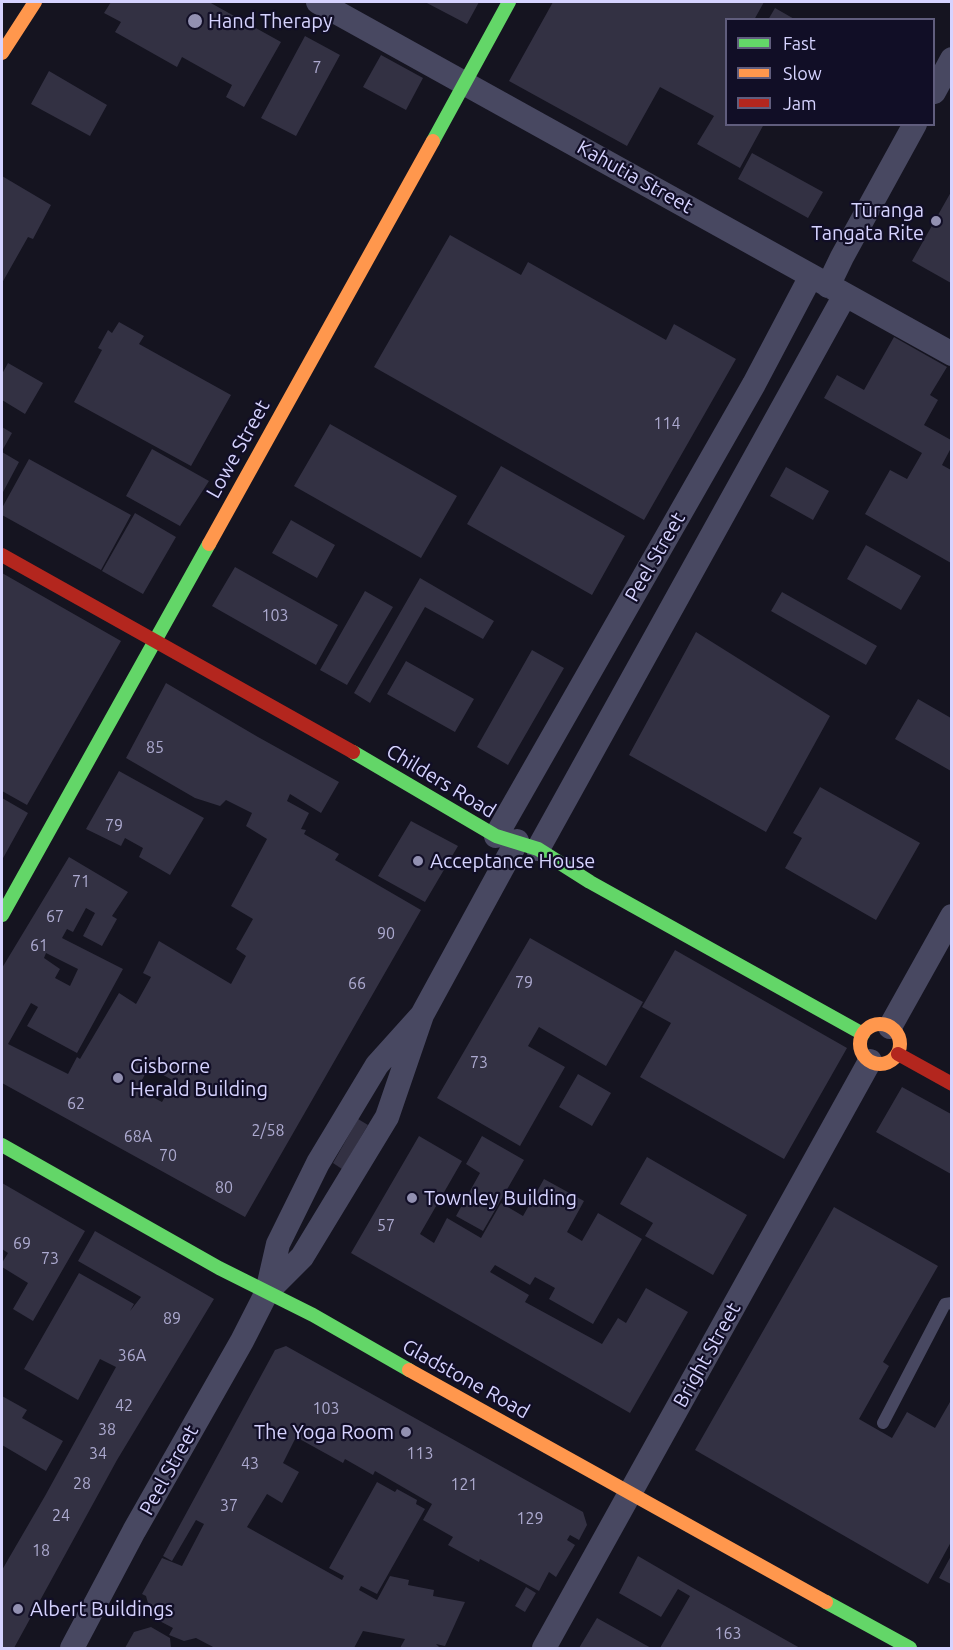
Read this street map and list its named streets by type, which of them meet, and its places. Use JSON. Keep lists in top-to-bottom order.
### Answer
{
  "streets": {
    "main road": ["Lowe Street", "Childers Road", "Gladstone Road"],
    "street": ["Kahutia Street", "Peel Street", "Bright Street"]
  },
  "crossings": [
    ["Kahutia Street", "Lowe Street"],
    ["Kahutia Street", "Peel Street"],
    ["Lowe Street", "Childers Road"],
    ["Peel Street", "Childers Road"],
    ["Peel Street", "Gladstone Road"],
    ["Childers Road", "Bright Street"],
    ["Bright Street", "Gladstone Road"]
  ],
  "places": [
    "Hand Therapy",
    "Tūranga Tangata Rite",
    "Acceptance House",
    "Gisborne Herald Building",
    "Townley Building",
    "The Yoga Room",
    "Albert Buildings"
  ],
  "house_numbers": [
    "7",
    "114",
    "103",
    "85",
    "79",
    "71",
    "67",
    "90",
    "61",
    "79",
    "66",
    "73",
    "62",
    "2/58",
    "68A",
    "70",
    "80",
    "57",
    "69",
    "73",
    "89",
    "36A",
    "42",
    "103",
    "38",
    "34",
    "113",
    "43",
    "28",
    "121",
    "37",
    "24",
    "129",
    "18",
    "163"
  ],
  "legend": ["Fast", "Slow", "Jam"]
}
